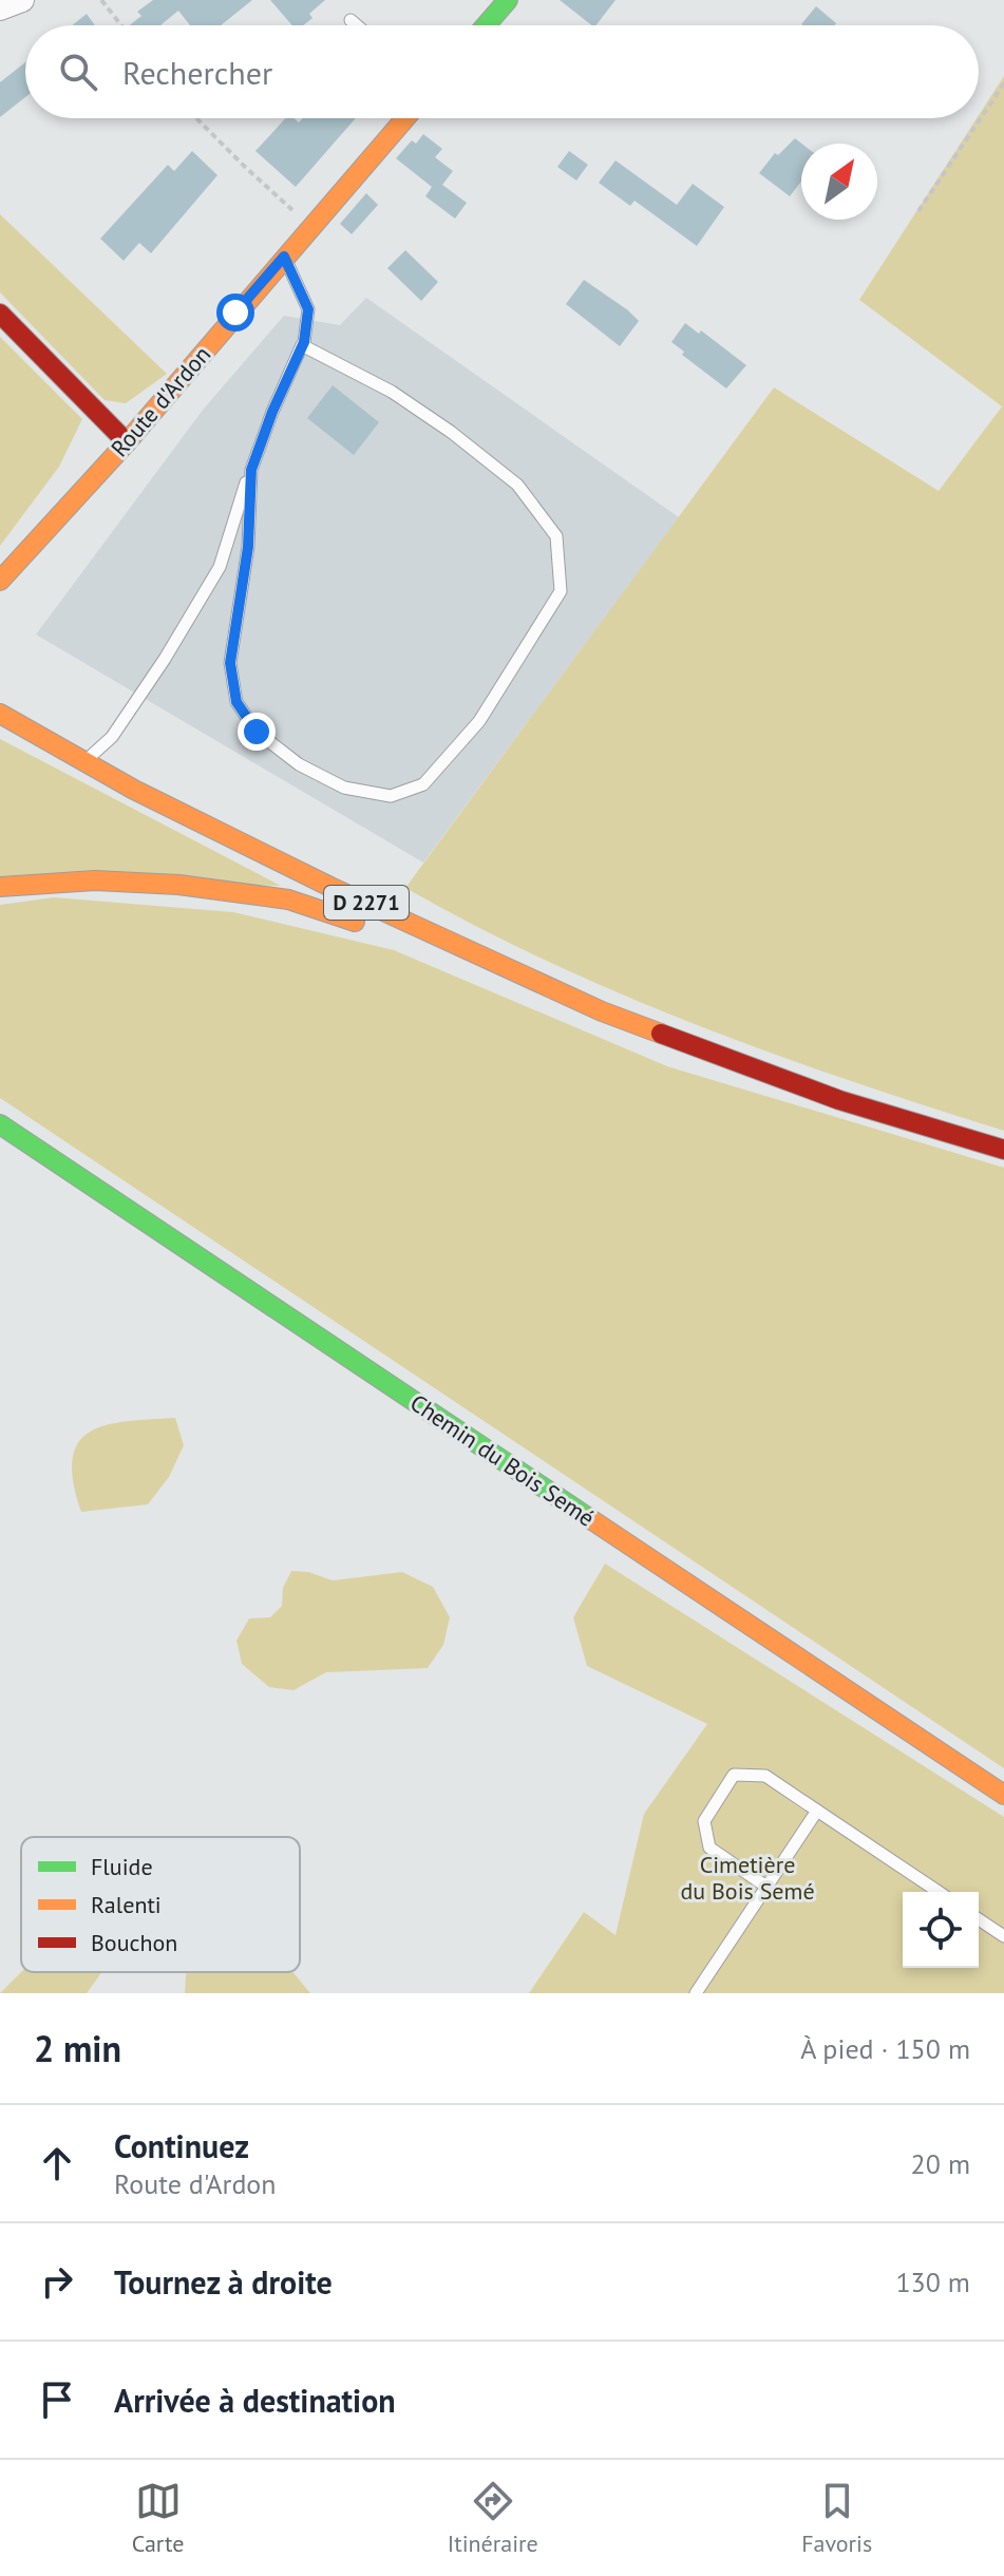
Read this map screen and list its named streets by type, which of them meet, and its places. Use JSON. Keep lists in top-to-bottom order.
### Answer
{
  "streets": {
    "main road": ["Route d'Ardon", "D 2271", "Chemin du Bois Semé"]
  },
  "parks": ["Cimetière du Bois Semé"],
  "legend": ["Fluide", "Ralenti", "Bouchon"],
  "north": "top right",
  "page": {
    "search": "Rechercher",
    "heading": ["2 min", "À pied · 150 m"],
    "list": [
      ["Continuez", "Route d'Ardon", "20 m"],
      ["Tournez à droite", "130 m"],
      "Arrivée à destination"
    ],
    "nav": ["Carte", "Itinéraire", "Favoris"]
  }
}
